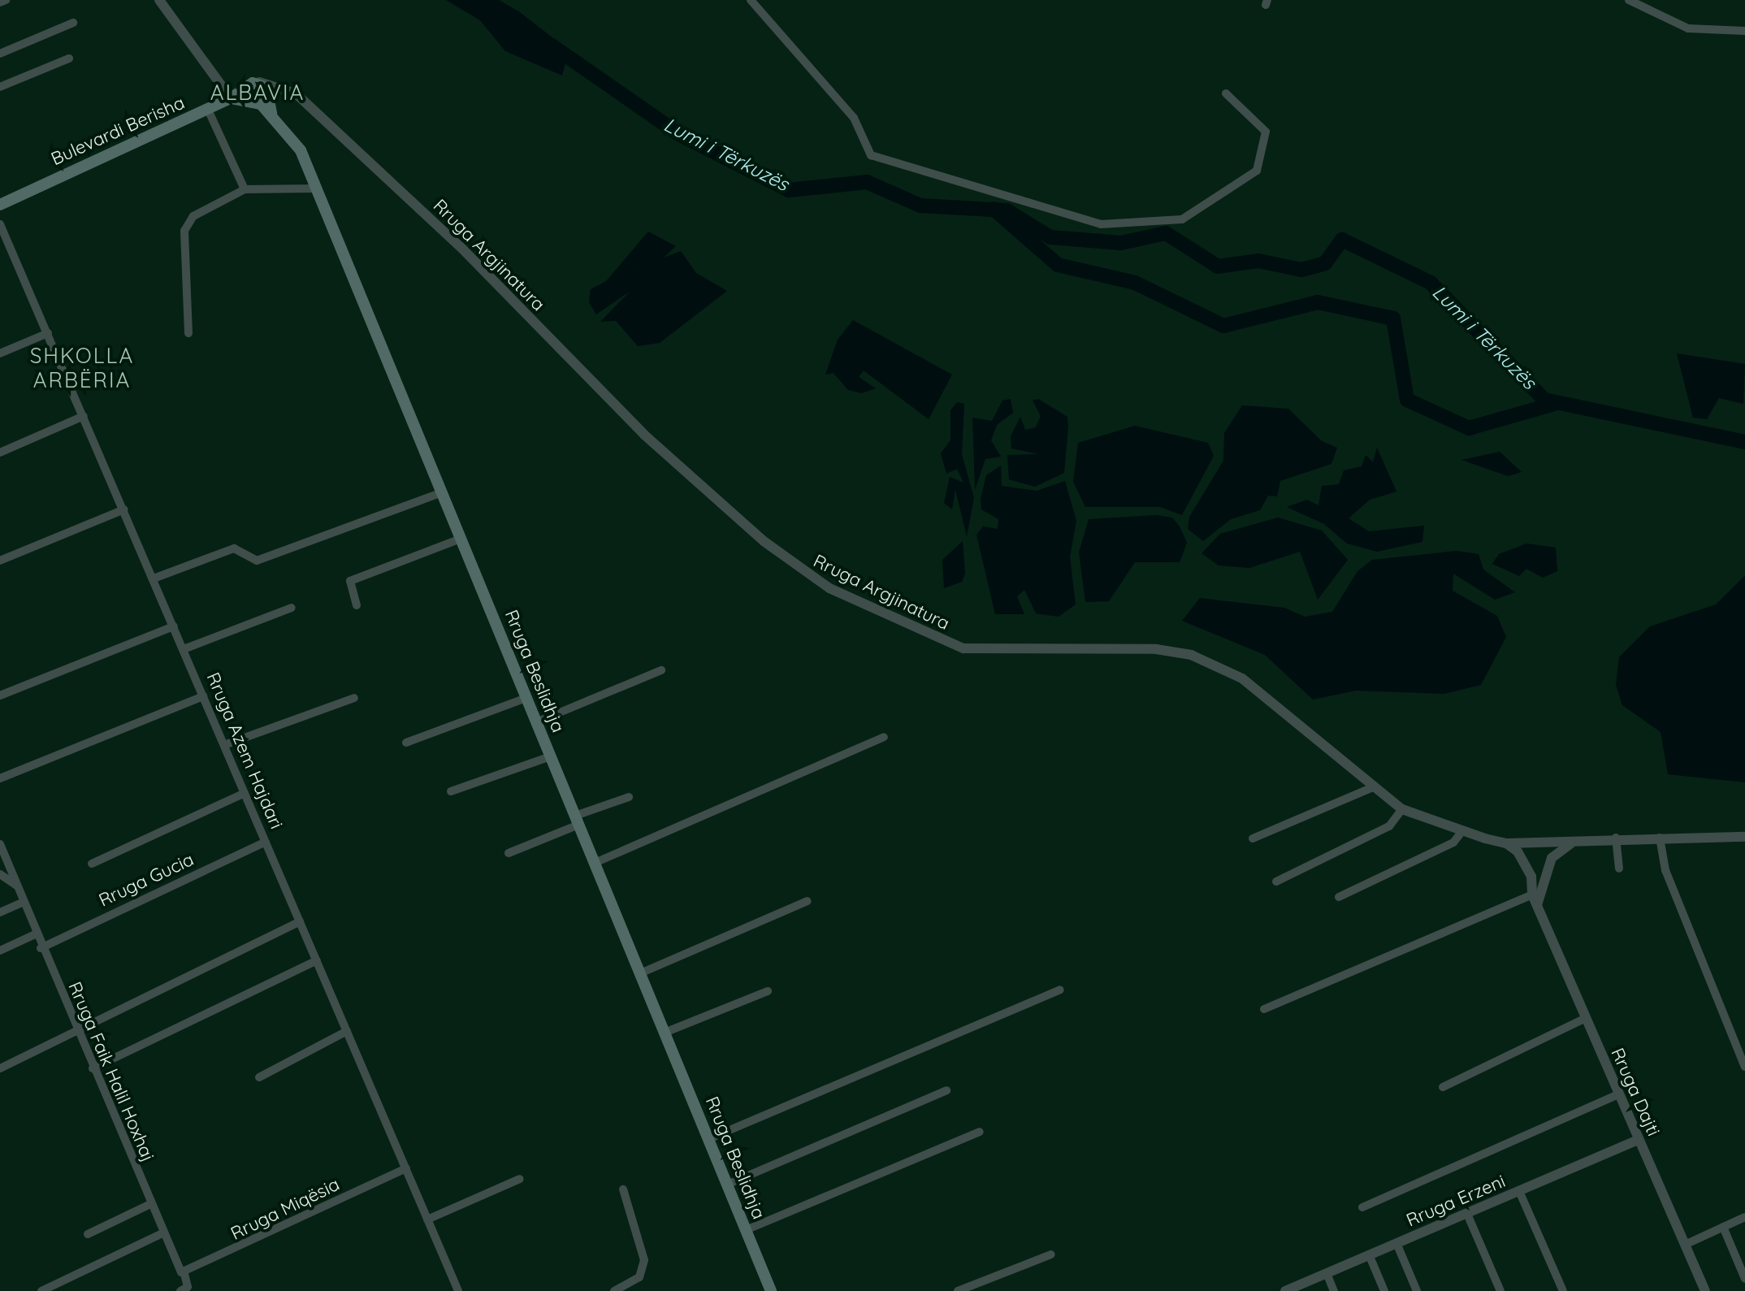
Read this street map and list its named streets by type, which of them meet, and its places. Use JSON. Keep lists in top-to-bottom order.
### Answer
{
  "streets": {
    "main road": ["Bulevardi Berisha", "Rruga Beslidhja"],
    "street": [
      "Rruga Argjinatura",
      "Rruga Azem Hajdari",
      "Rruga Gucia",
      "Rruga Faik Halil Hoxhaj",
      "Rruga Dajti",
      "Rruga Erzeni",
      "Rruga Miqësia"
    ]
  },
  "crossings": [
    ["Bulevardi Berisha", "Rruga Argjinatura"],
    ["Rruga Azem Hajdari", "Rruga Gucia"],
    ["Rruga Azem Hajdari", "Rruga Miqësia"],
    ["Rruga Gucia", "Rruga Faik Halil Hoxhaj"],
    ["Rruga Faik Halil Hoxhaj", "Rruga Miqësia"],
    ["Rruga Dajti", "Rruga Erzeni"]
  ],
  "districts": ["ALBAVIA", "SHKOLLA ARBËRIA"],
  "water": ["Lumi i Tërkuzës"]
}
